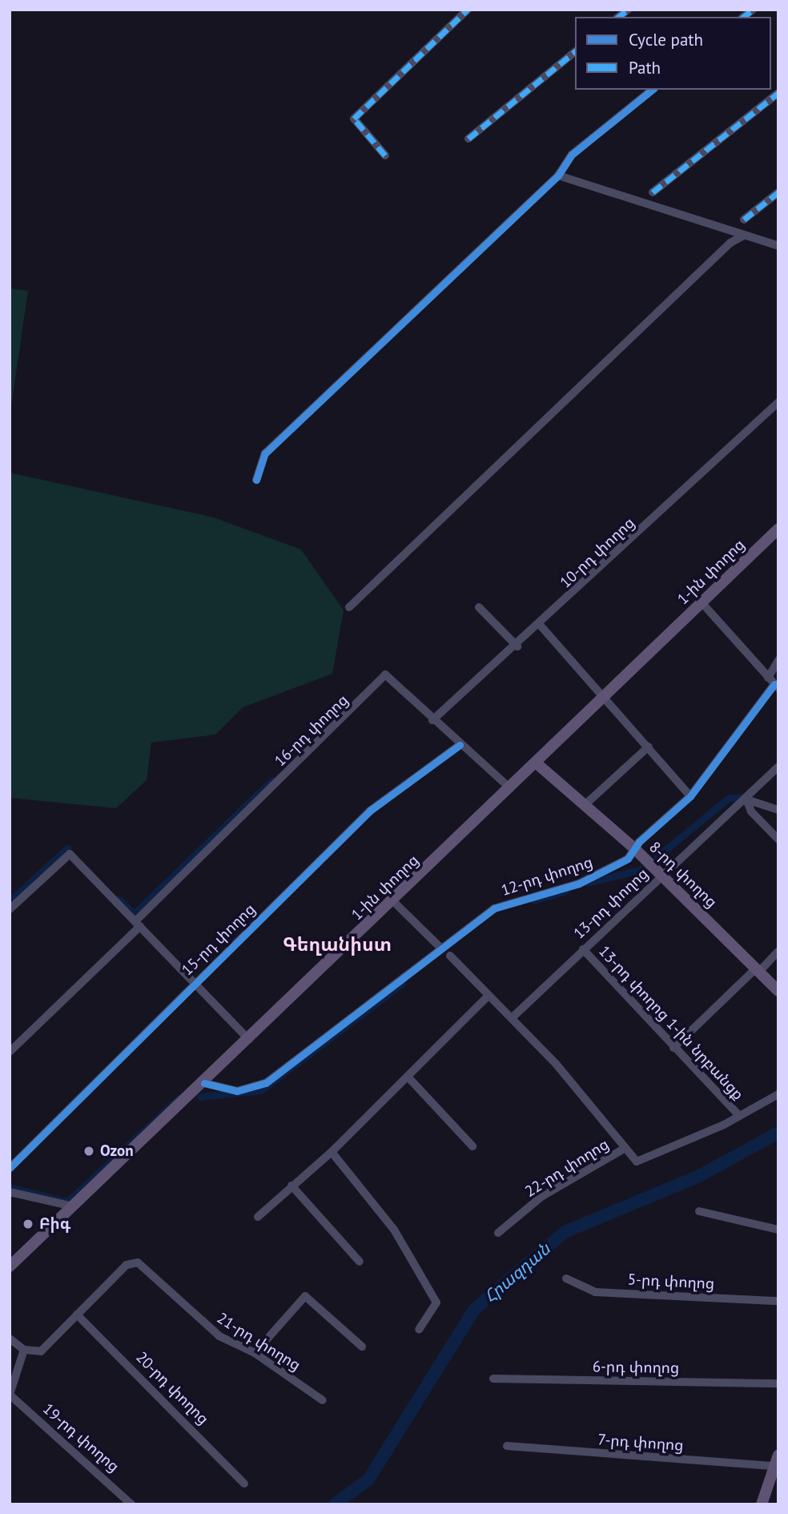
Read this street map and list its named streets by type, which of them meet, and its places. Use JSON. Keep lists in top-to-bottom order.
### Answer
{
  "streets": {
    "main road": ["1-ին փողոց", "8-րդ փողոց"],
    "street": [
      "10-րդ փողոց",
      "16-րդ փողոց",
      "12-րդ փողոց",
      "13-րդ փողոց",
      "15-րդ փողոց",
      "13-րդ փողոց 1-ին նրբանցք",
      "22-րդ փողոց",
      "5-րդ փողոց",
      "21-րդ փողոց",
      "6-րդ փողոց",
      "20-րդ փողոց",
      "19-րդ փողոց",
      "7-րդ փողոց"
    ]
  },
  "crossings": [
    ["10-րդ փողոց", "16-րդ փողոց"],
    ["1-ին փողոց", "16-րդ փողոց"],
    ["1-ին փողոց", "8-րդ փողոց"],
    ["1-ին փողոց", "12-րդ փողոց"],
    ["16-րդ փողոց", "15-րդ փողոց"],
    ["8-րդ փողոց", "12-րդ փողոց"],
    ["8-րդ փողոց", "13-րդ փողոց"],
    ["13-րդ փողոց", "13-րդ փողոց 1-ին նրբանցք"],
    ["21-րդ փողոց", "20-րդ փողոց"]
  ],
  "districts": ["Գեղանիստ"],
  "water": ["Հրազդան"],
  "places": ["Ozon", "Բիգ"],
  "legend": ["Cycle path", "Path"]
}
